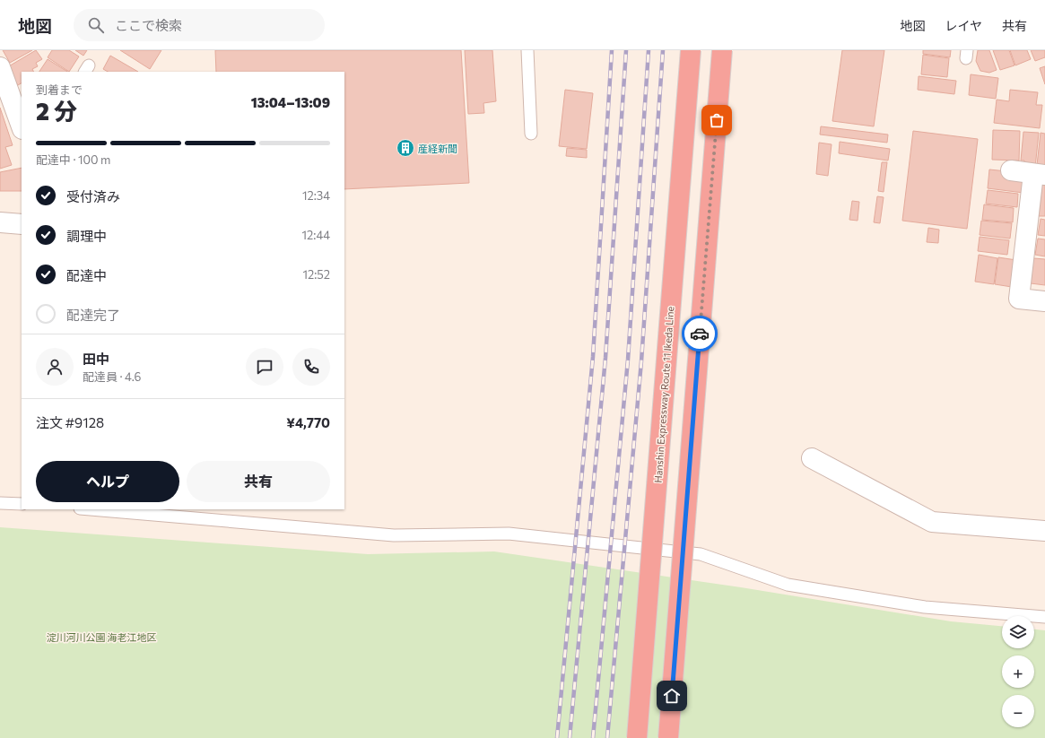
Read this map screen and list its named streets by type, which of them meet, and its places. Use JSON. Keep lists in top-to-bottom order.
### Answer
{
  "streets": {
    "highway": ["Hanshin Expressway Route 11 Ikeda Line"]
  },
  "parks": ["淀川河川公園 海老江地区"],
  "places": {
    "building": ["産経新聞"]
  },
  "page": {
    "header": "地図",
    "search": "ここで検索",
    "nav": ["地図", "レイヤ", "共有"],
    "heading": ["2 分", "到着まで", "13:04–13:09"],
    "panel": [
      "田中",
      "配達員 · 4.6",
      "注文 #9128",
      "¥4,770"
    ],
    "bar": "配達中 · 100 m",
    "list": [
      ["受付済み", "12:34"],
      ["調理中", "12:44"],
      ["配達中", "12:52"],
      "配達完了"
    ],
    "buttons": ["ヘルプ", "共有"],
    "map_buttons": ["+", "−"]
  }
}
